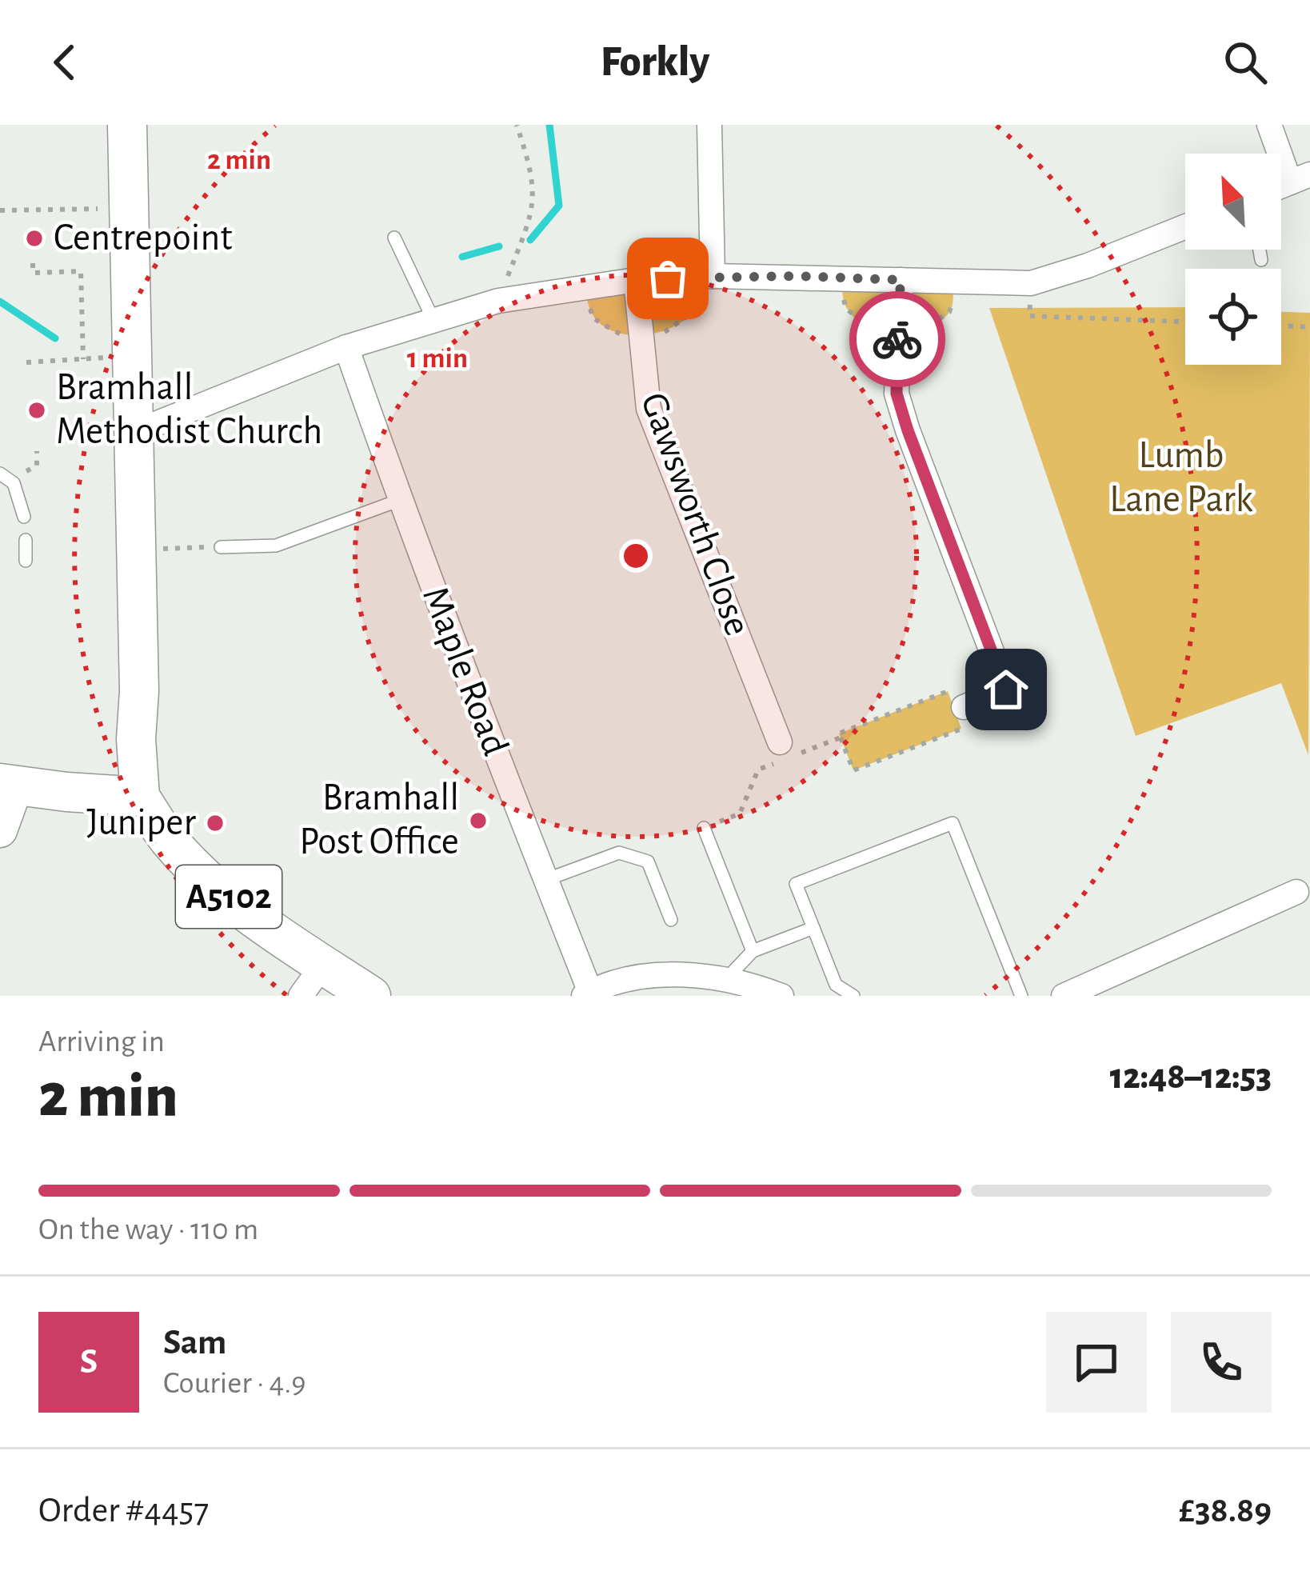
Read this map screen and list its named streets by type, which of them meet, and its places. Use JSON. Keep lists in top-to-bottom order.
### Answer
{
  "streets": {
    "main road": ["A5102"],
    "street": ["Gawsworth Close", "Maple Road"]
  },
  "parks": ["Lumb Lane Park"],
  "places": [
    "Centrepoint",
    "Bramhall Methodist Church",
    "Bramhall Post Office",
    "Juniper"
  ],
  "north": "top left",
  "page": {
    "header": "Forkly",
    "heading": ["2 min", "Arriving in", "12:48–12:53"],
    "panel": [
      "Sam",
      "Courier · 4.9",
      "Order #4457",
      "£38.89"
    ],
    "bar": "On the way · 110 m",
    "round": "S"
  },
  "rings": ["2 min", "1 min"]
}
